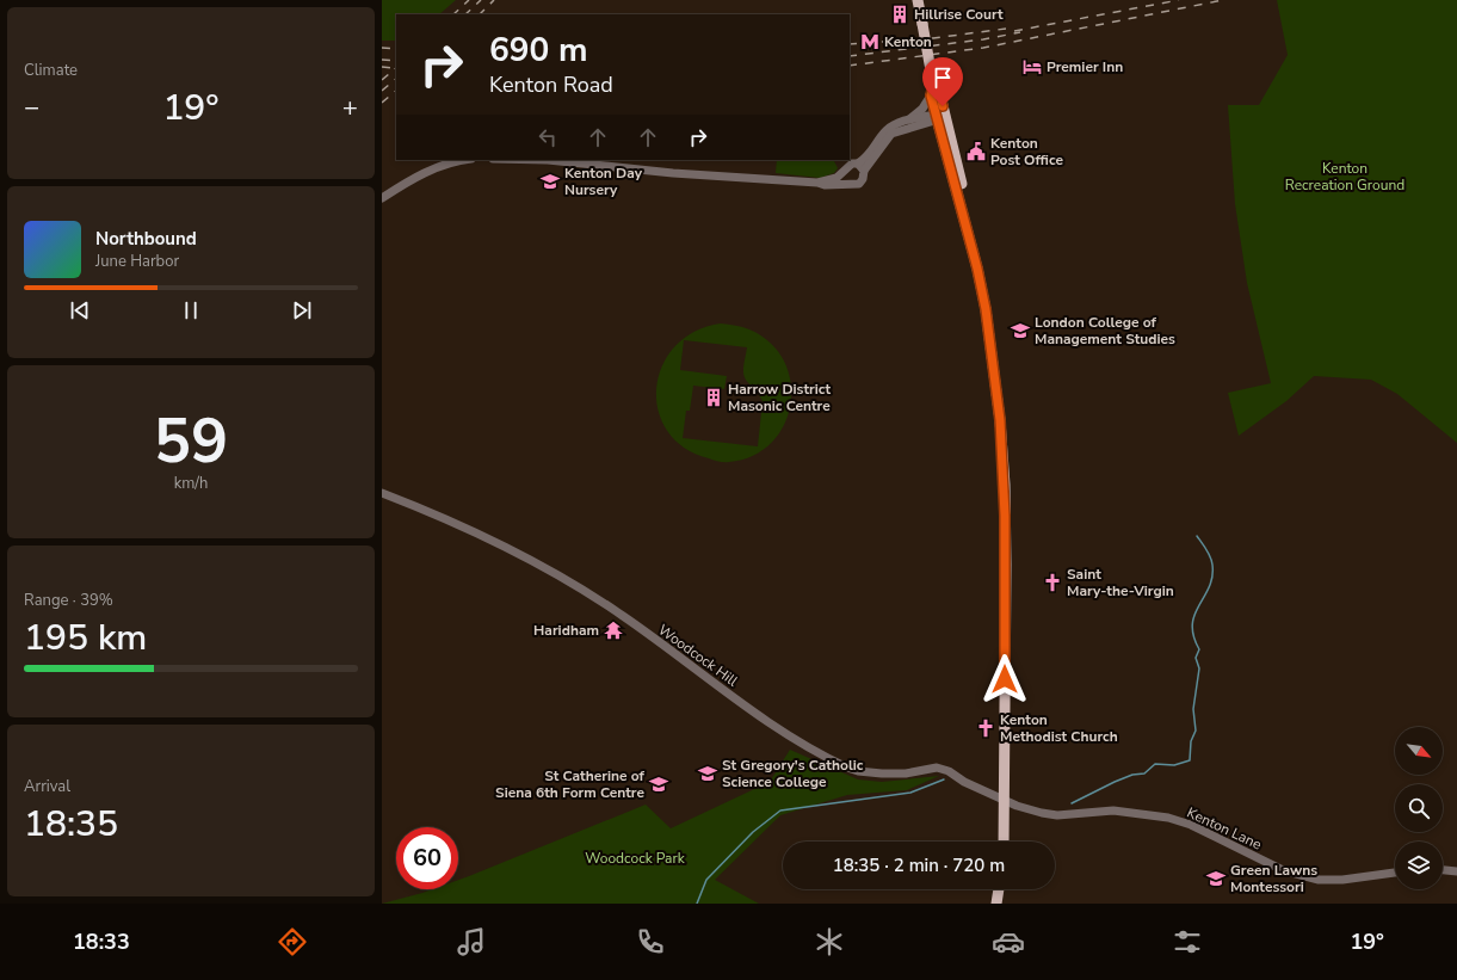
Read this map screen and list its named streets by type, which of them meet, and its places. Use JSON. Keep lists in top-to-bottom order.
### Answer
{
  "streets": {
    "street": ["Woodcock Hill", "Kenton Lane"]
  },
  "crossings": [
    ["Woodcock Hill", "Kenton Lane"]
  ],
  "parks": ["Kenton Recreation Ground", "Woodcock Park"],
  "places": {
    "building": ["Hillrise Court", "Harrow District Masonic Centre"],
    "metro station": ["Kenton"],
    "hotel": ["Premier Inn"],
    "public building": ["Kenton Post Office"],
    "school or university": [
      "Kenton Day Nursery",
      "London College of Management Studies",
      "St Gregory's Catholic Science College",
      "St Catherine of Siena 6th Form Centre",
      "Green Lawns Montessori"
    ],
    "church": ["Saint Mary-the-Virgin", "Kenton Methodist Church"],
    "temple": ["Haridham"]
  },
  "north": "bottom right",
  "page": {
    "tile": [
      "Climate",
      ["59", "km/h"],
      ["Range · 39%", "195 km"],
      ["Arrival", "18:35"]
    ],
    "turn": ["690 m", "Kenton Road"],
    "heat": ["−", "19°", "+"],
    "song": ["Northbound", "June Harbor"],
    "limit": "60",
    "trip": "18:35 · 2 min · 720 m",
    "tabs": ["18:33", "19°"]
  }
}
